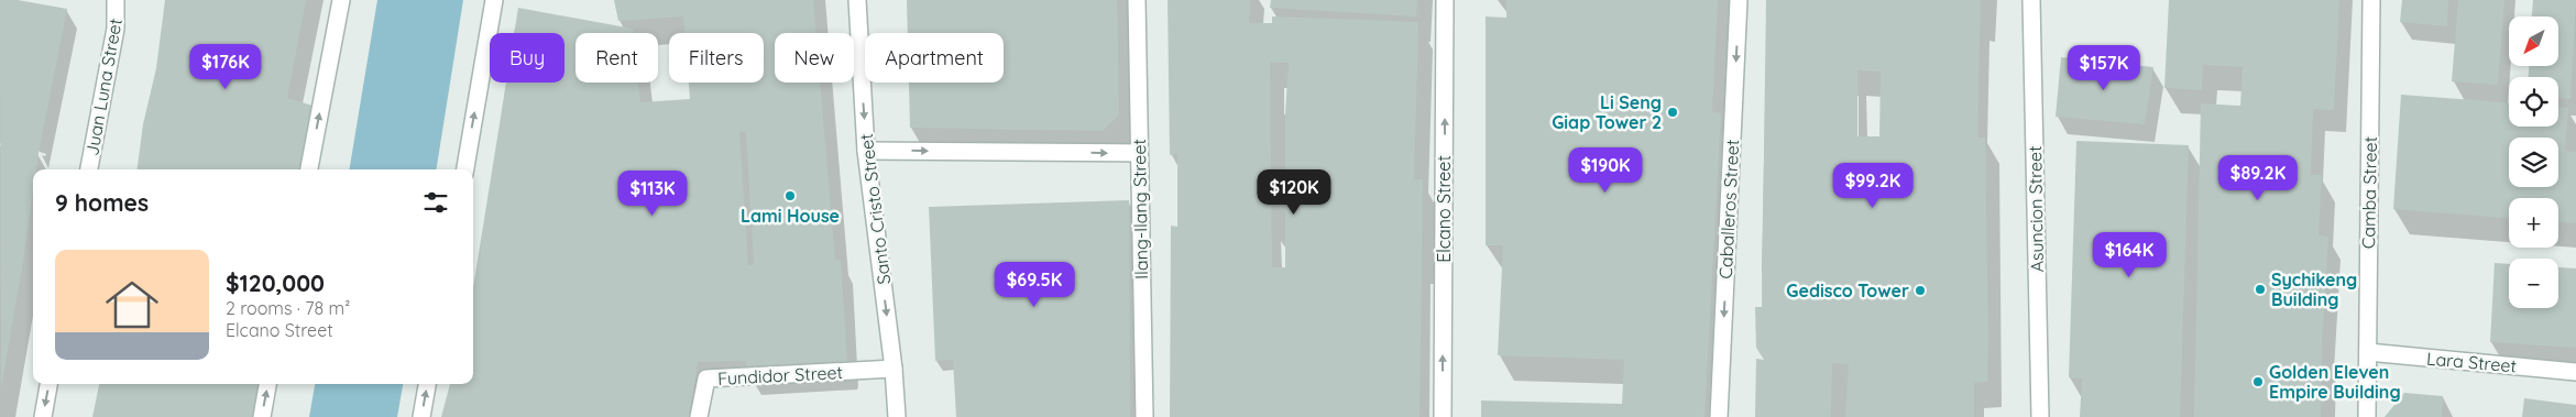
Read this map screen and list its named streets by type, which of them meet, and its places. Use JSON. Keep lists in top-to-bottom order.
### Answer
{
  "streets": {
    "street": [
      "Juan Luna Street",
      "Camba Street",
      "Santo Cristo Street",
      "Ilang-Ilang Street",
      "Elcano Street",
      "Caballeros Street",
      "Asuncion Street",
      "Lara Street",
      "Fundidor Street"
    ]
  },
  "crossings": [
    ["Camba Street", "Lara Street"],
    ["Santo Cristo Street", "Fundidor Street"]
  ],
  "one_way": ["Santo Cristo Street", "Elcano Street", "Caballeros Street"],
  "places": [
    "Li Seng Giap Tower 2",
    "Lami House",
    "Sychikeng Building",
    "Gedisco Tower",
    "Golden Eleven Empire Building"
  ],
  "north": "bottom left",
  "page": {
    "map_buttons": ["+", "−"],
    "chip": [
      "Buy",
      "Rent",
      "Filters",
      "New",
      "Apartment"
    ],
    "price": [
      "$176K",
      "$157K",
      "$190K",
      "$89.2K",
      "$99.2K",
      "$120K",
      "$113K",
      "$164K",
      "$69.5K"
    ],
    "heading": "9 homes",
    "list": [
      {
        "name": "$120,000",
        "note": "2 rooms · 78 m² · Elcano Street"
      }
    ]
  }
}
